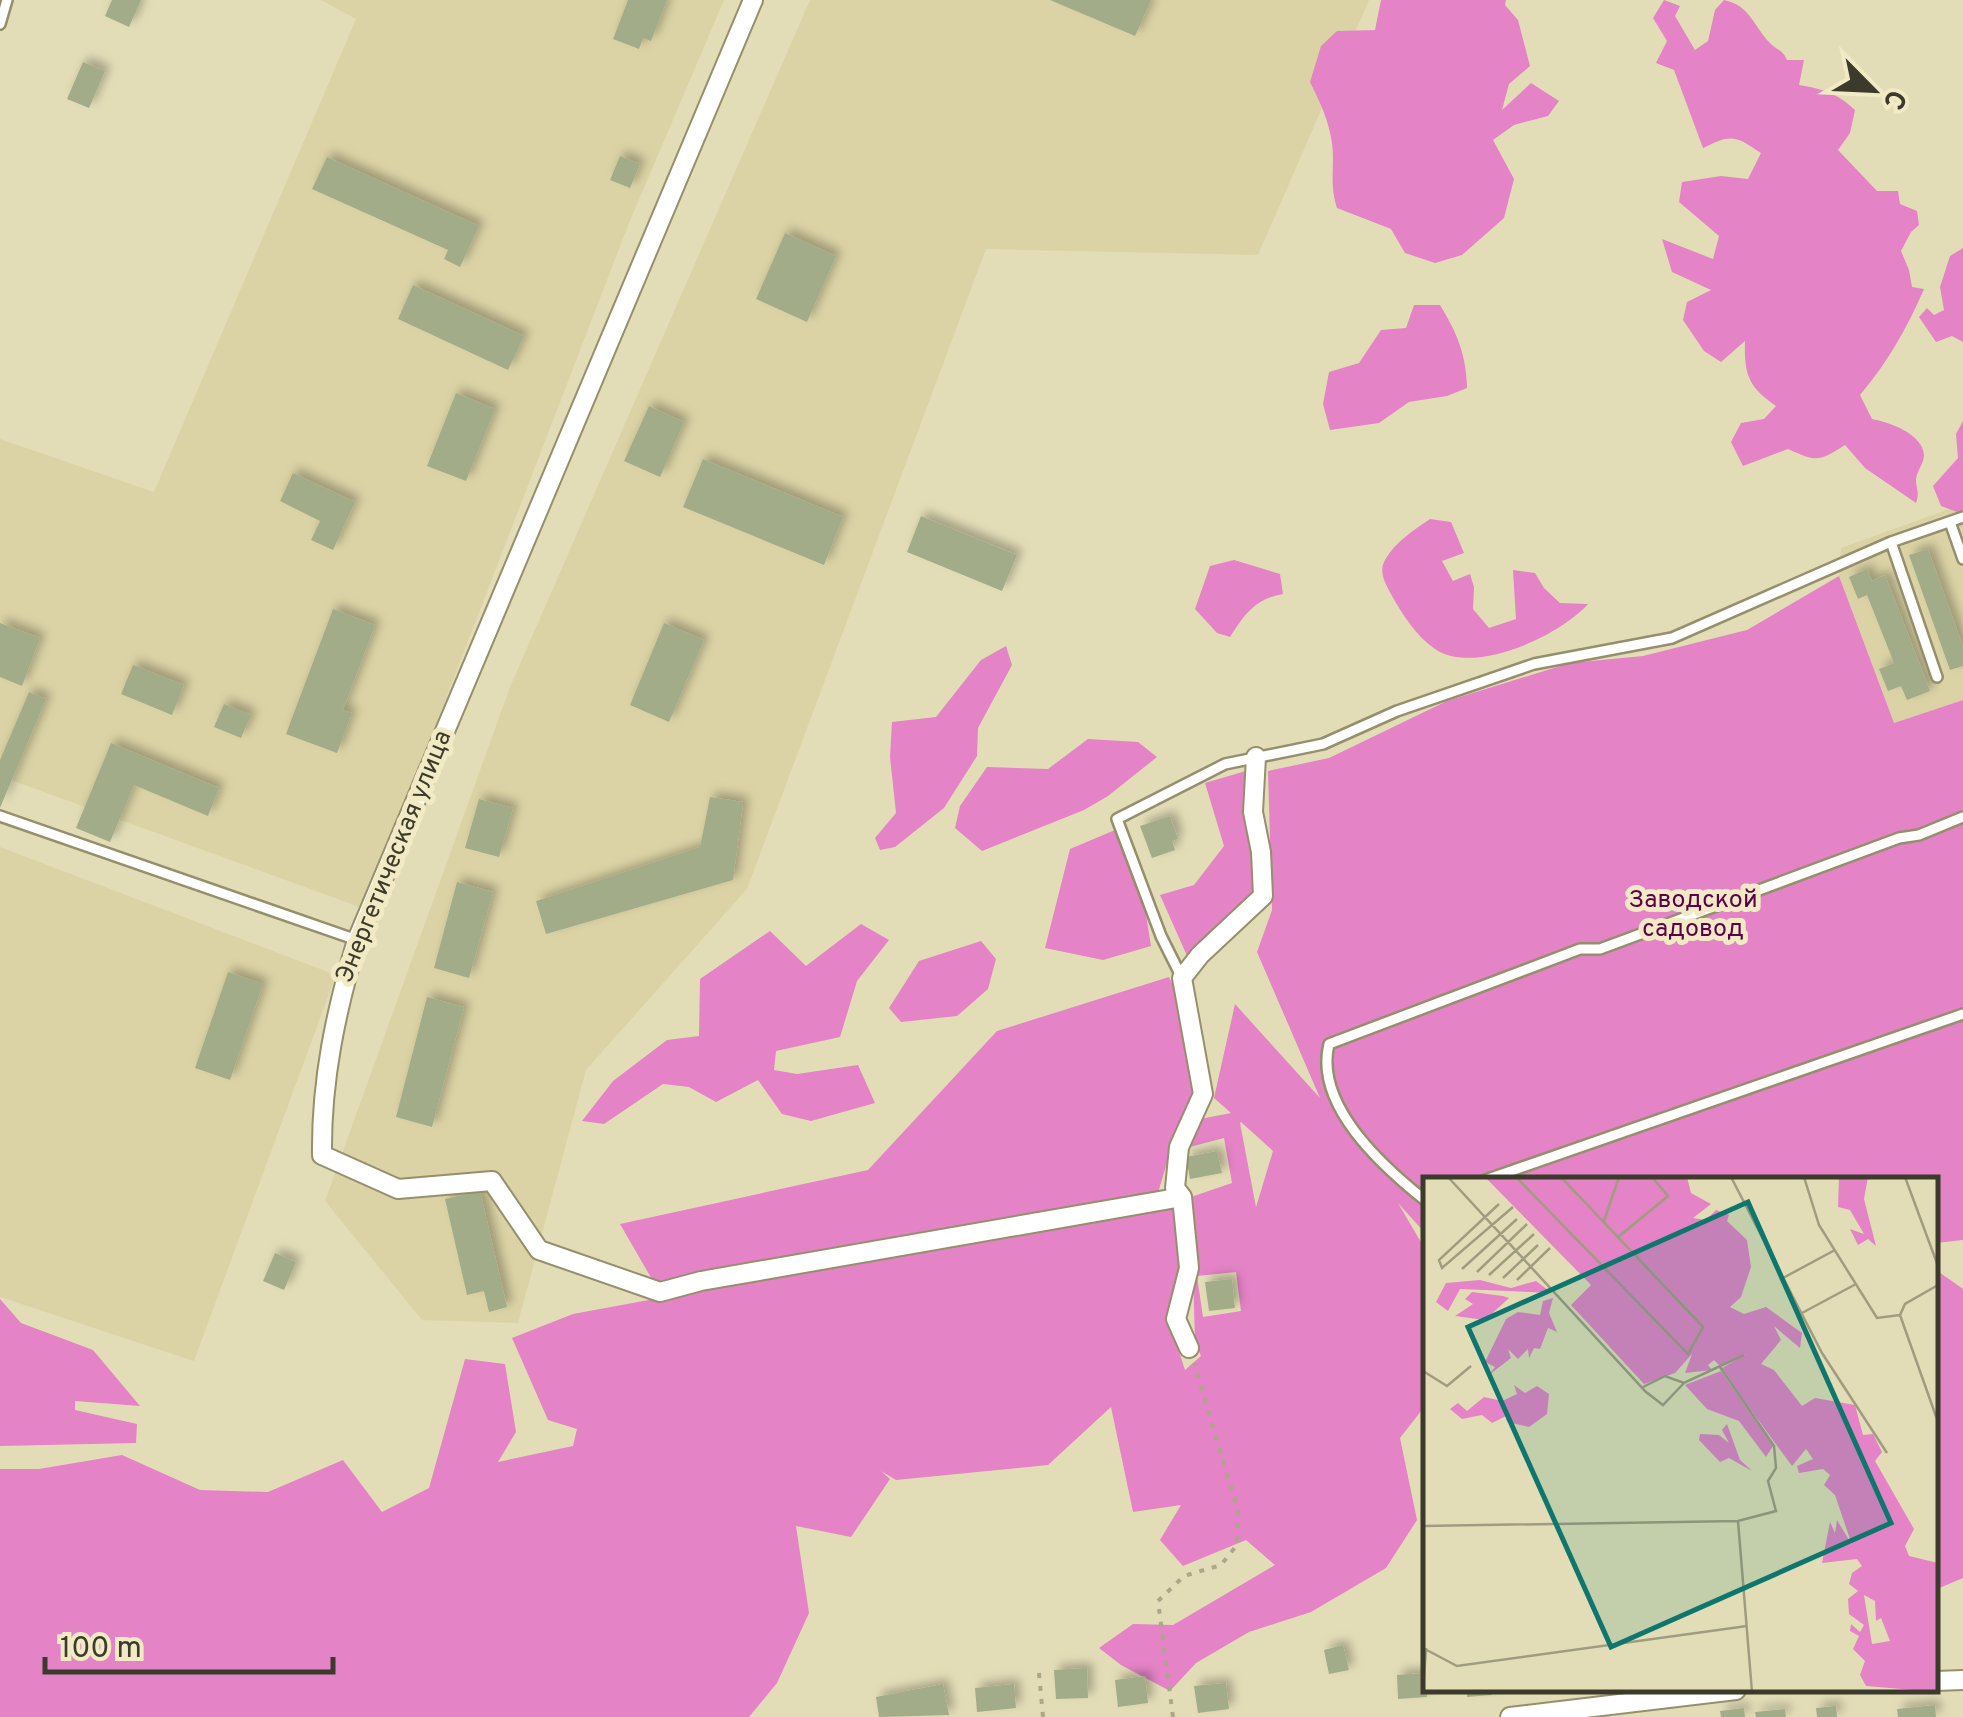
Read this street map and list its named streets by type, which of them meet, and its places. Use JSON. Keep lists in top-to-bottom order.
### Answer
{
  "streets": {
    "street": ["Энергетическая улица"]
  },
  "parks": ["Заводской садовод"],
  "scale_bar": "100 m",
  "north": "bottom right"
}
